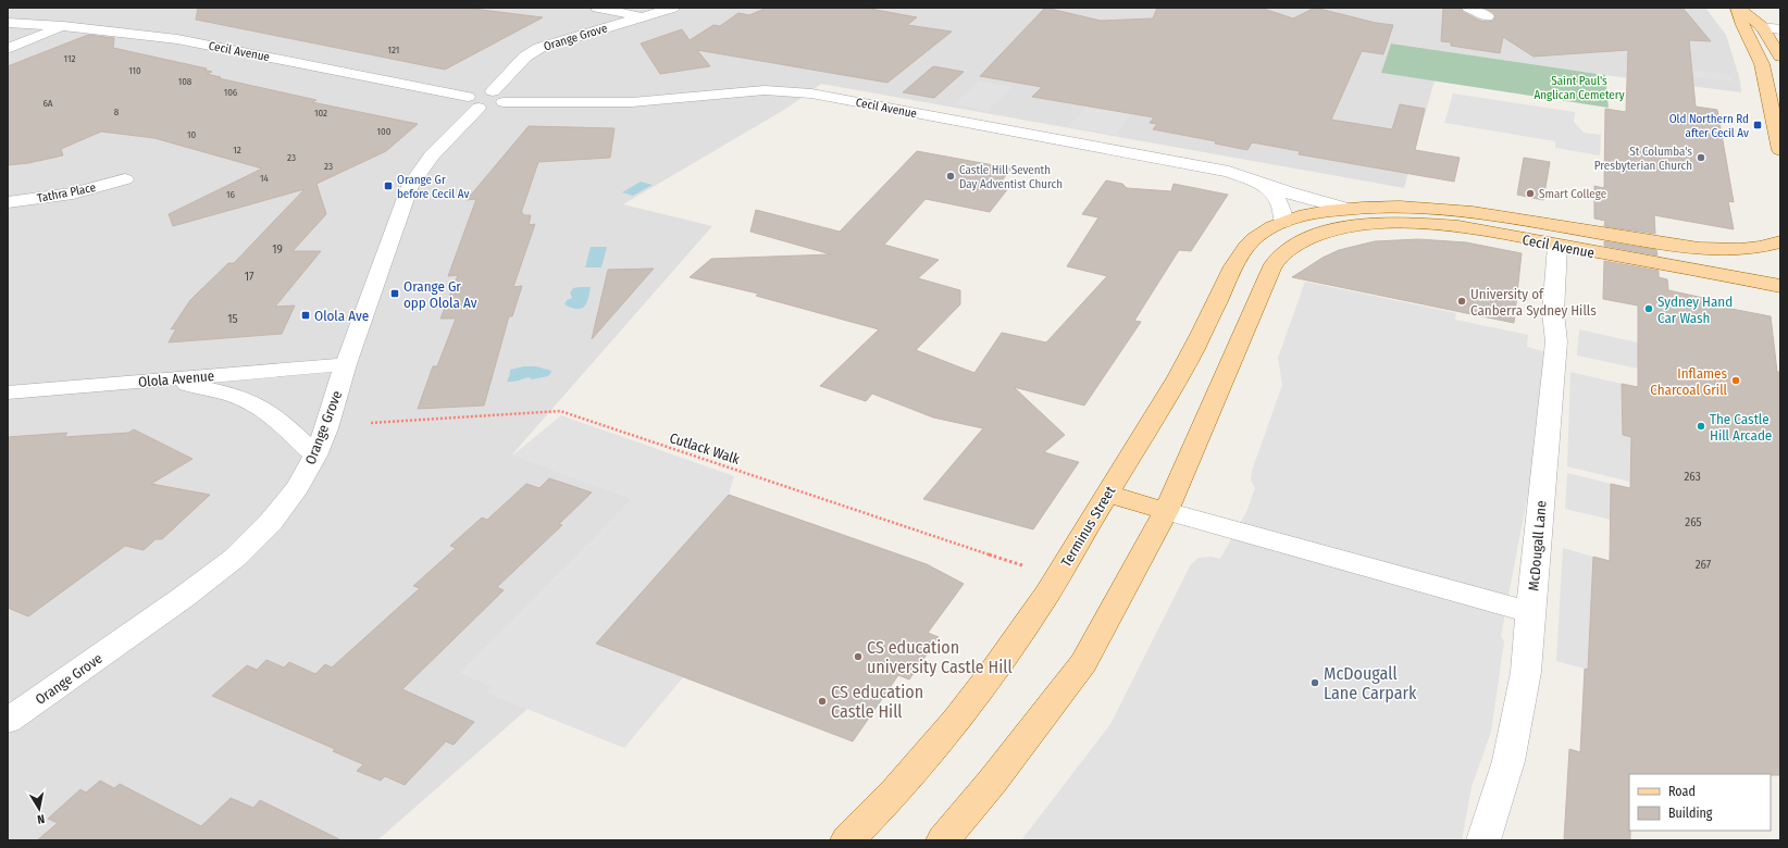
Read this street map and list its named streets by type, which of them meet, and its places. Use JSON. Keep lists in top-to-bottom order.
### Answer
{
  "streets": {
    "main road": ["Cecil Avenue", "Terminus Street"],
    "street": [
      "Orange Grove",
      "Tathra Place",
      "Olola Avenue",
      "McDougall Lane"
    ],
    "path": ["Cutlack Walk"]
  },
  "crossings": [
    ["Orange Grove", "Cecil Avenue"],
    ["Orange Grove", "Olola Avenue"],
    ["Cecil Avenue", "Terminus Street"],
    ["Cecil Avenue", "McDougall Lane"]
  ],
  "parks": ["Saint Paul's Anglican Cemetery"],
  "places": {
    "transit": [
      "Old Northern Rd after Cecil Av",
      "Orange Gr before Cecil Av",
      "Orange Gr opp Olola Av",
      "Olola Ave"
    ],
    "other": [
      "St Columba's Presbyterian Church",
      "Castle Hill Seventh Day Adventist Church",
      "Smart College",
      "University of Canberra Sydney Hills",
      "Sydney Hand Car Wash",
      "Inflames Charcoal Grill",
      "The Castle Hill Arcade",
      "CS education university Castle Hill",
      "McDougall Lane Carpark",
      "CS education Castle Hill"
    ]
  },
  "house_numbers": [
    "121",
    "112",
    "110",
    "108",
    "106",
    "6A",
    "8",
    "102",
    "100",
    "10",
    "12",
    "23",
    "23",
    "14",
    "16",
    "19",
    "17",
    "15",
    "263",
    "265",
    "267"
  ],
  "legend": ["Road", "Building"],
  "north": "bottom"
}
